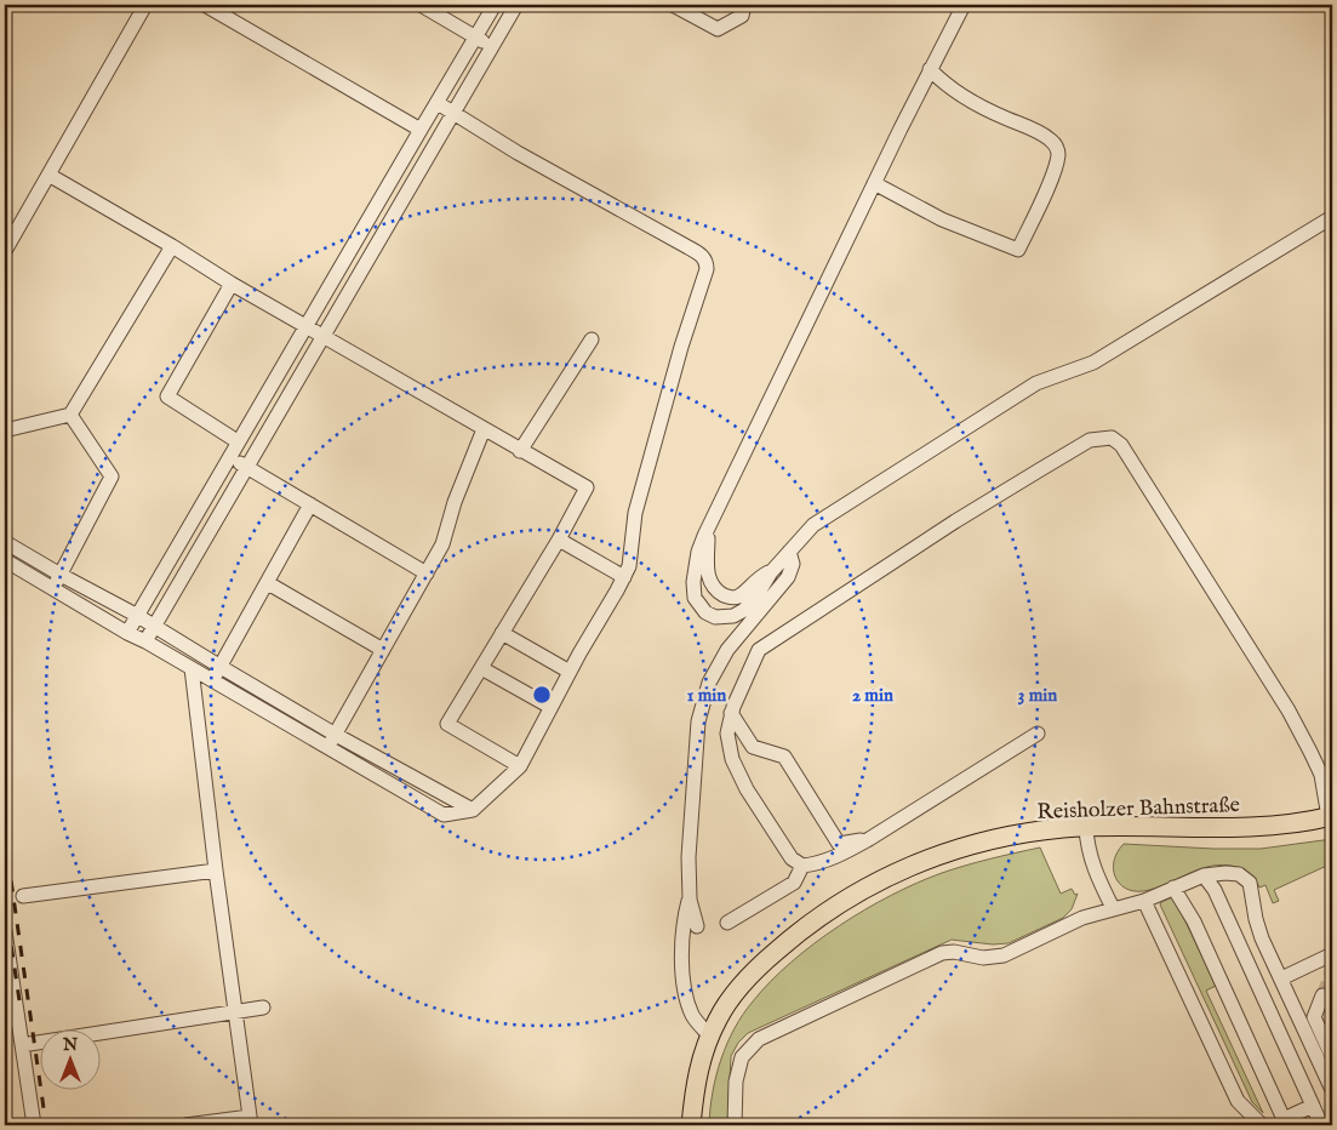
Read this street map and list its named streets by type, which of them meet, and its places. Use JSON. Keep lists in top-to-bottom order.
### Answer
{
  "streets": {
    "main road": ["Reisholzer Bahnstraße"]
  },
  "north": "top",
  "rings": ["1 min", "2 min", "3 min"]
}
